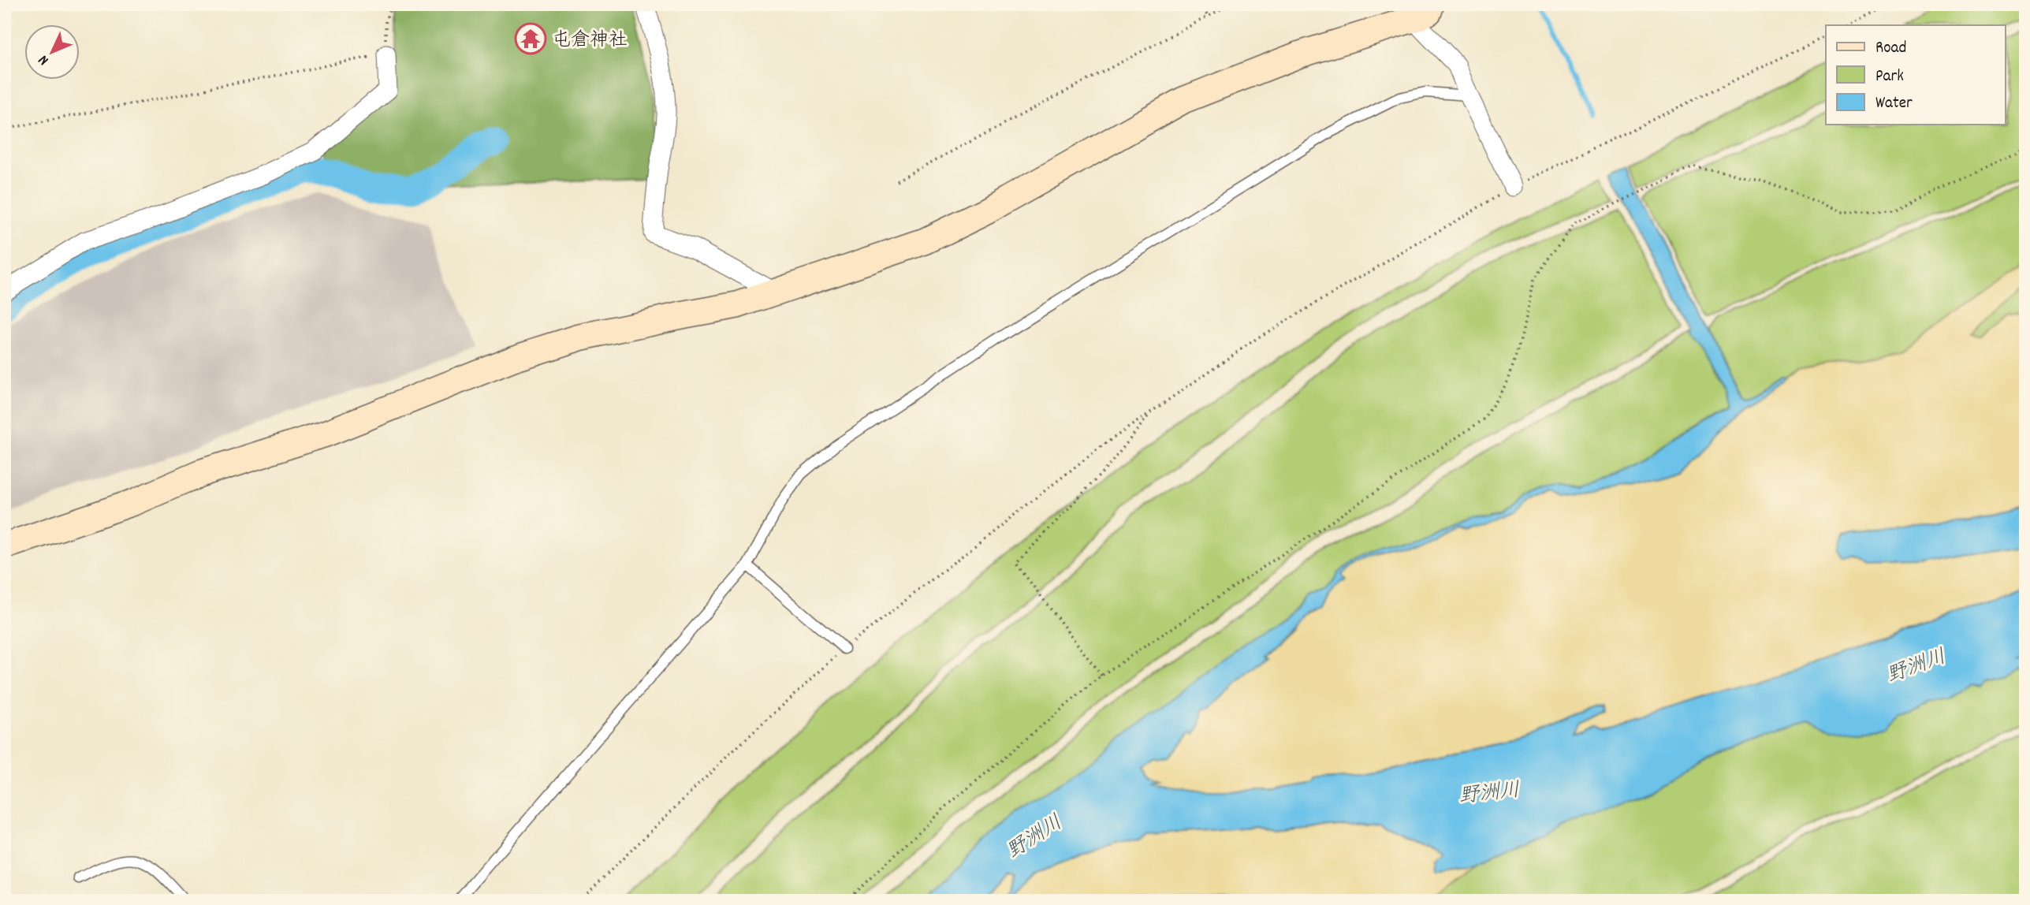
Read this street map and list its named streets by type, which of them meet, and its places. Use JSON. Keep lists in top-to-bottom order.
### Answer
{
  "water": ["野洲川"],
  "places": {
    "temple": ["屯倉神社"]
  },
  "legend": ["Road", "Park", "Water"],
  "north": "bottom left"
}
